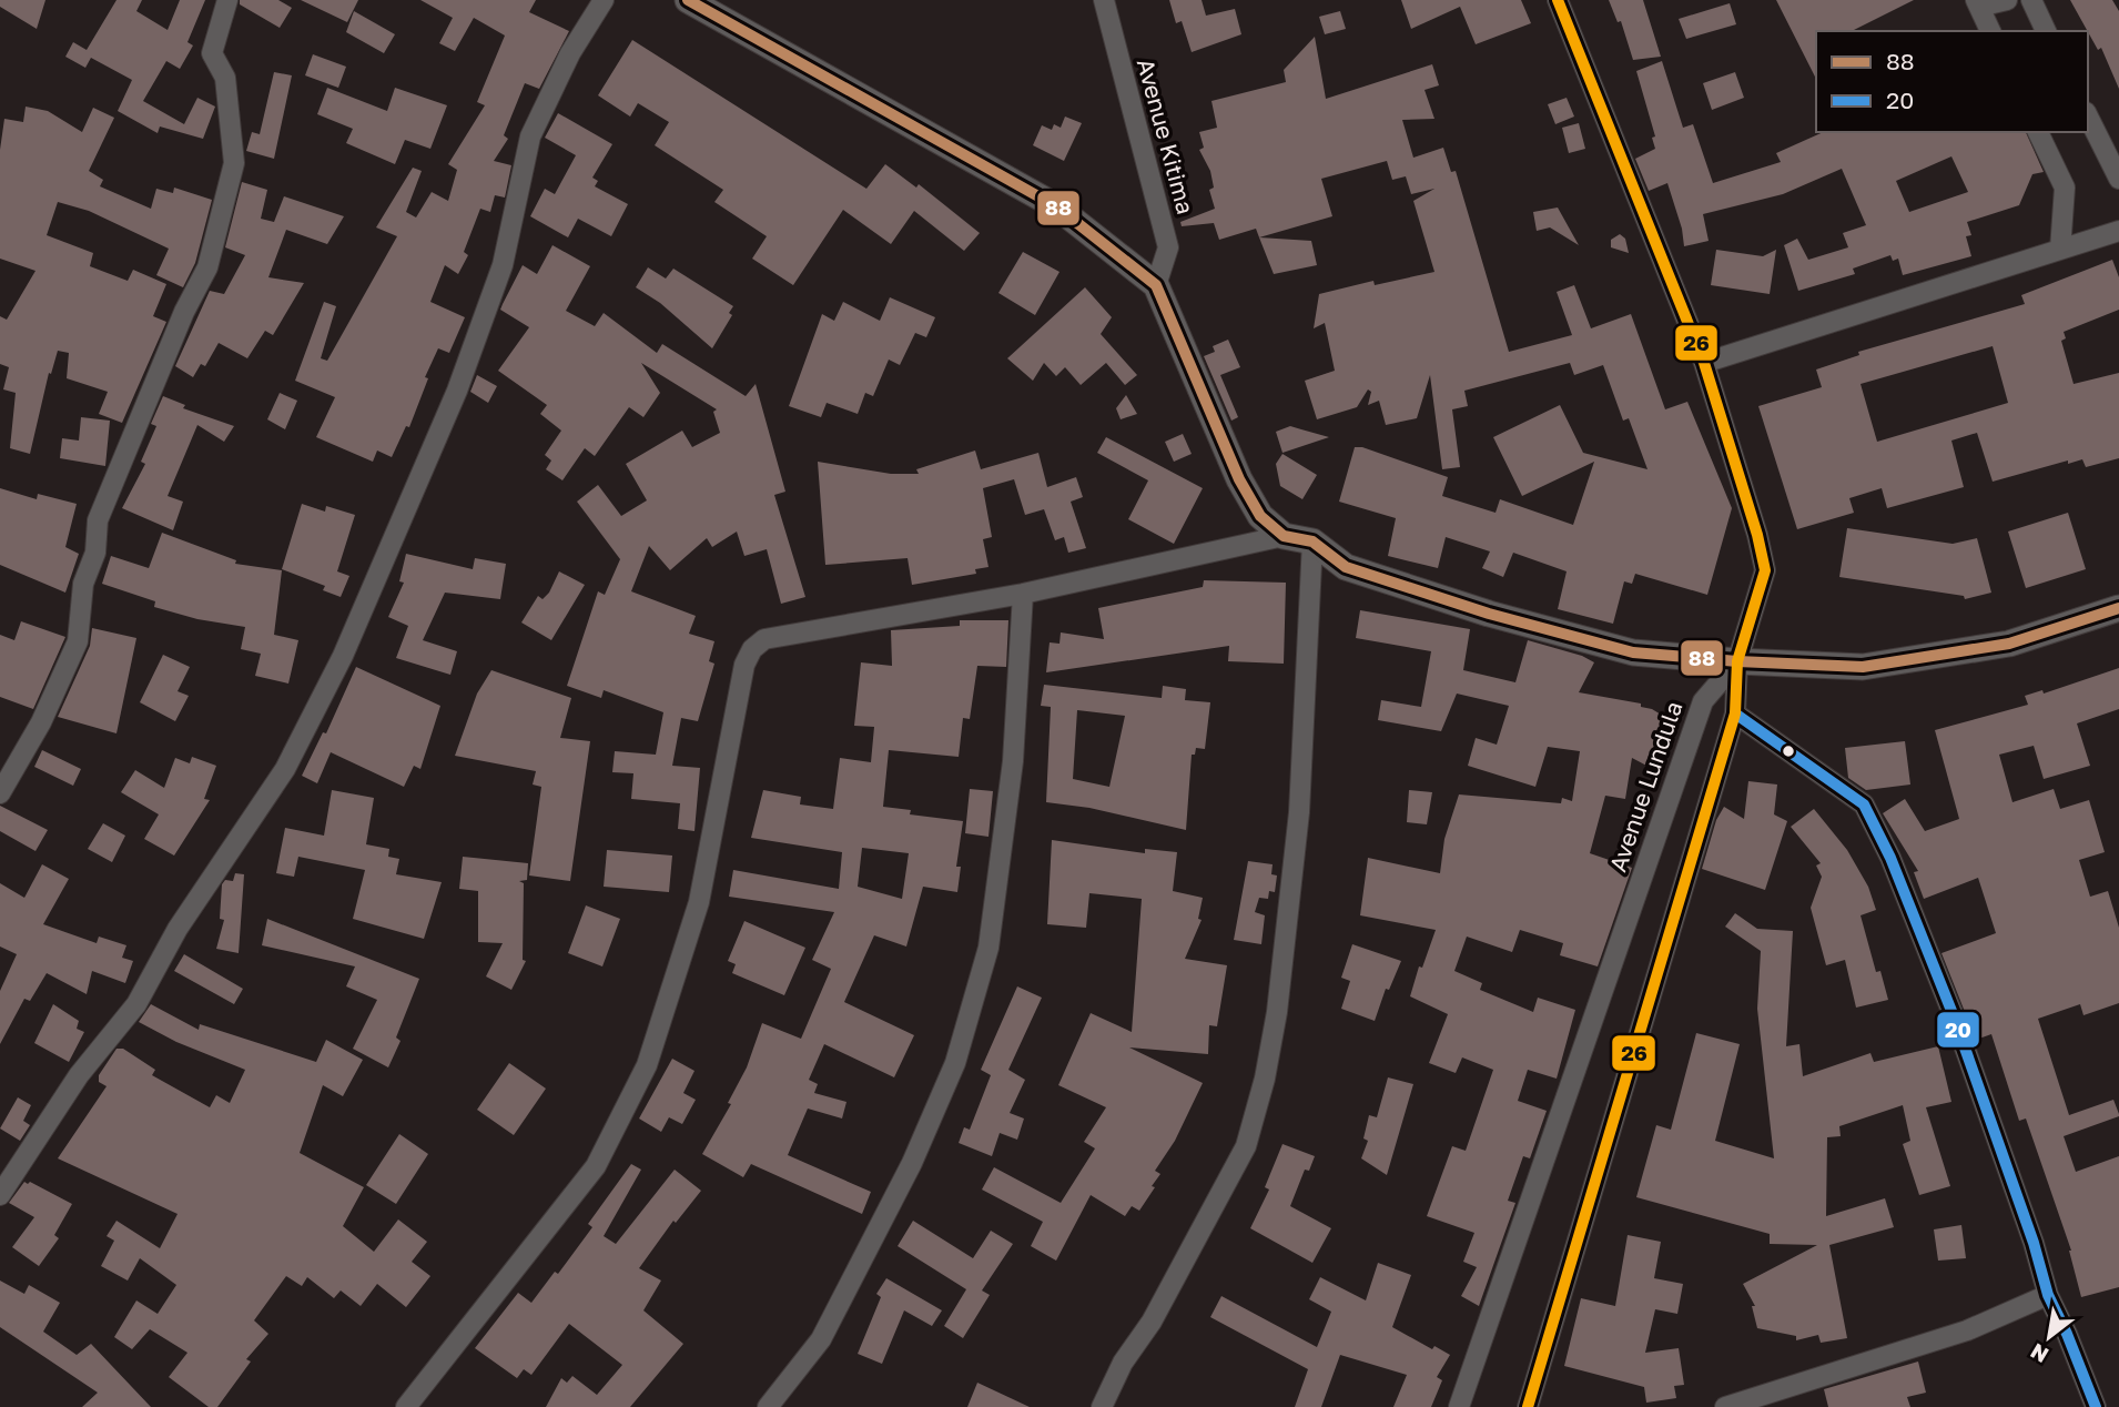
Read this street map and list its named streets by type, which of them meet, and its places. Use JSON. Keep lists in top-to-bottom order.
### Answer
{
  "streets": {
    "street": ["Avenue Kitima", "Avenue Lundula"]
  },
  "lines": ["transit line 88", "transit line 26", "transit line 20"],
  "legend": ["88", "20"],
  "north": "bottom left"
}
